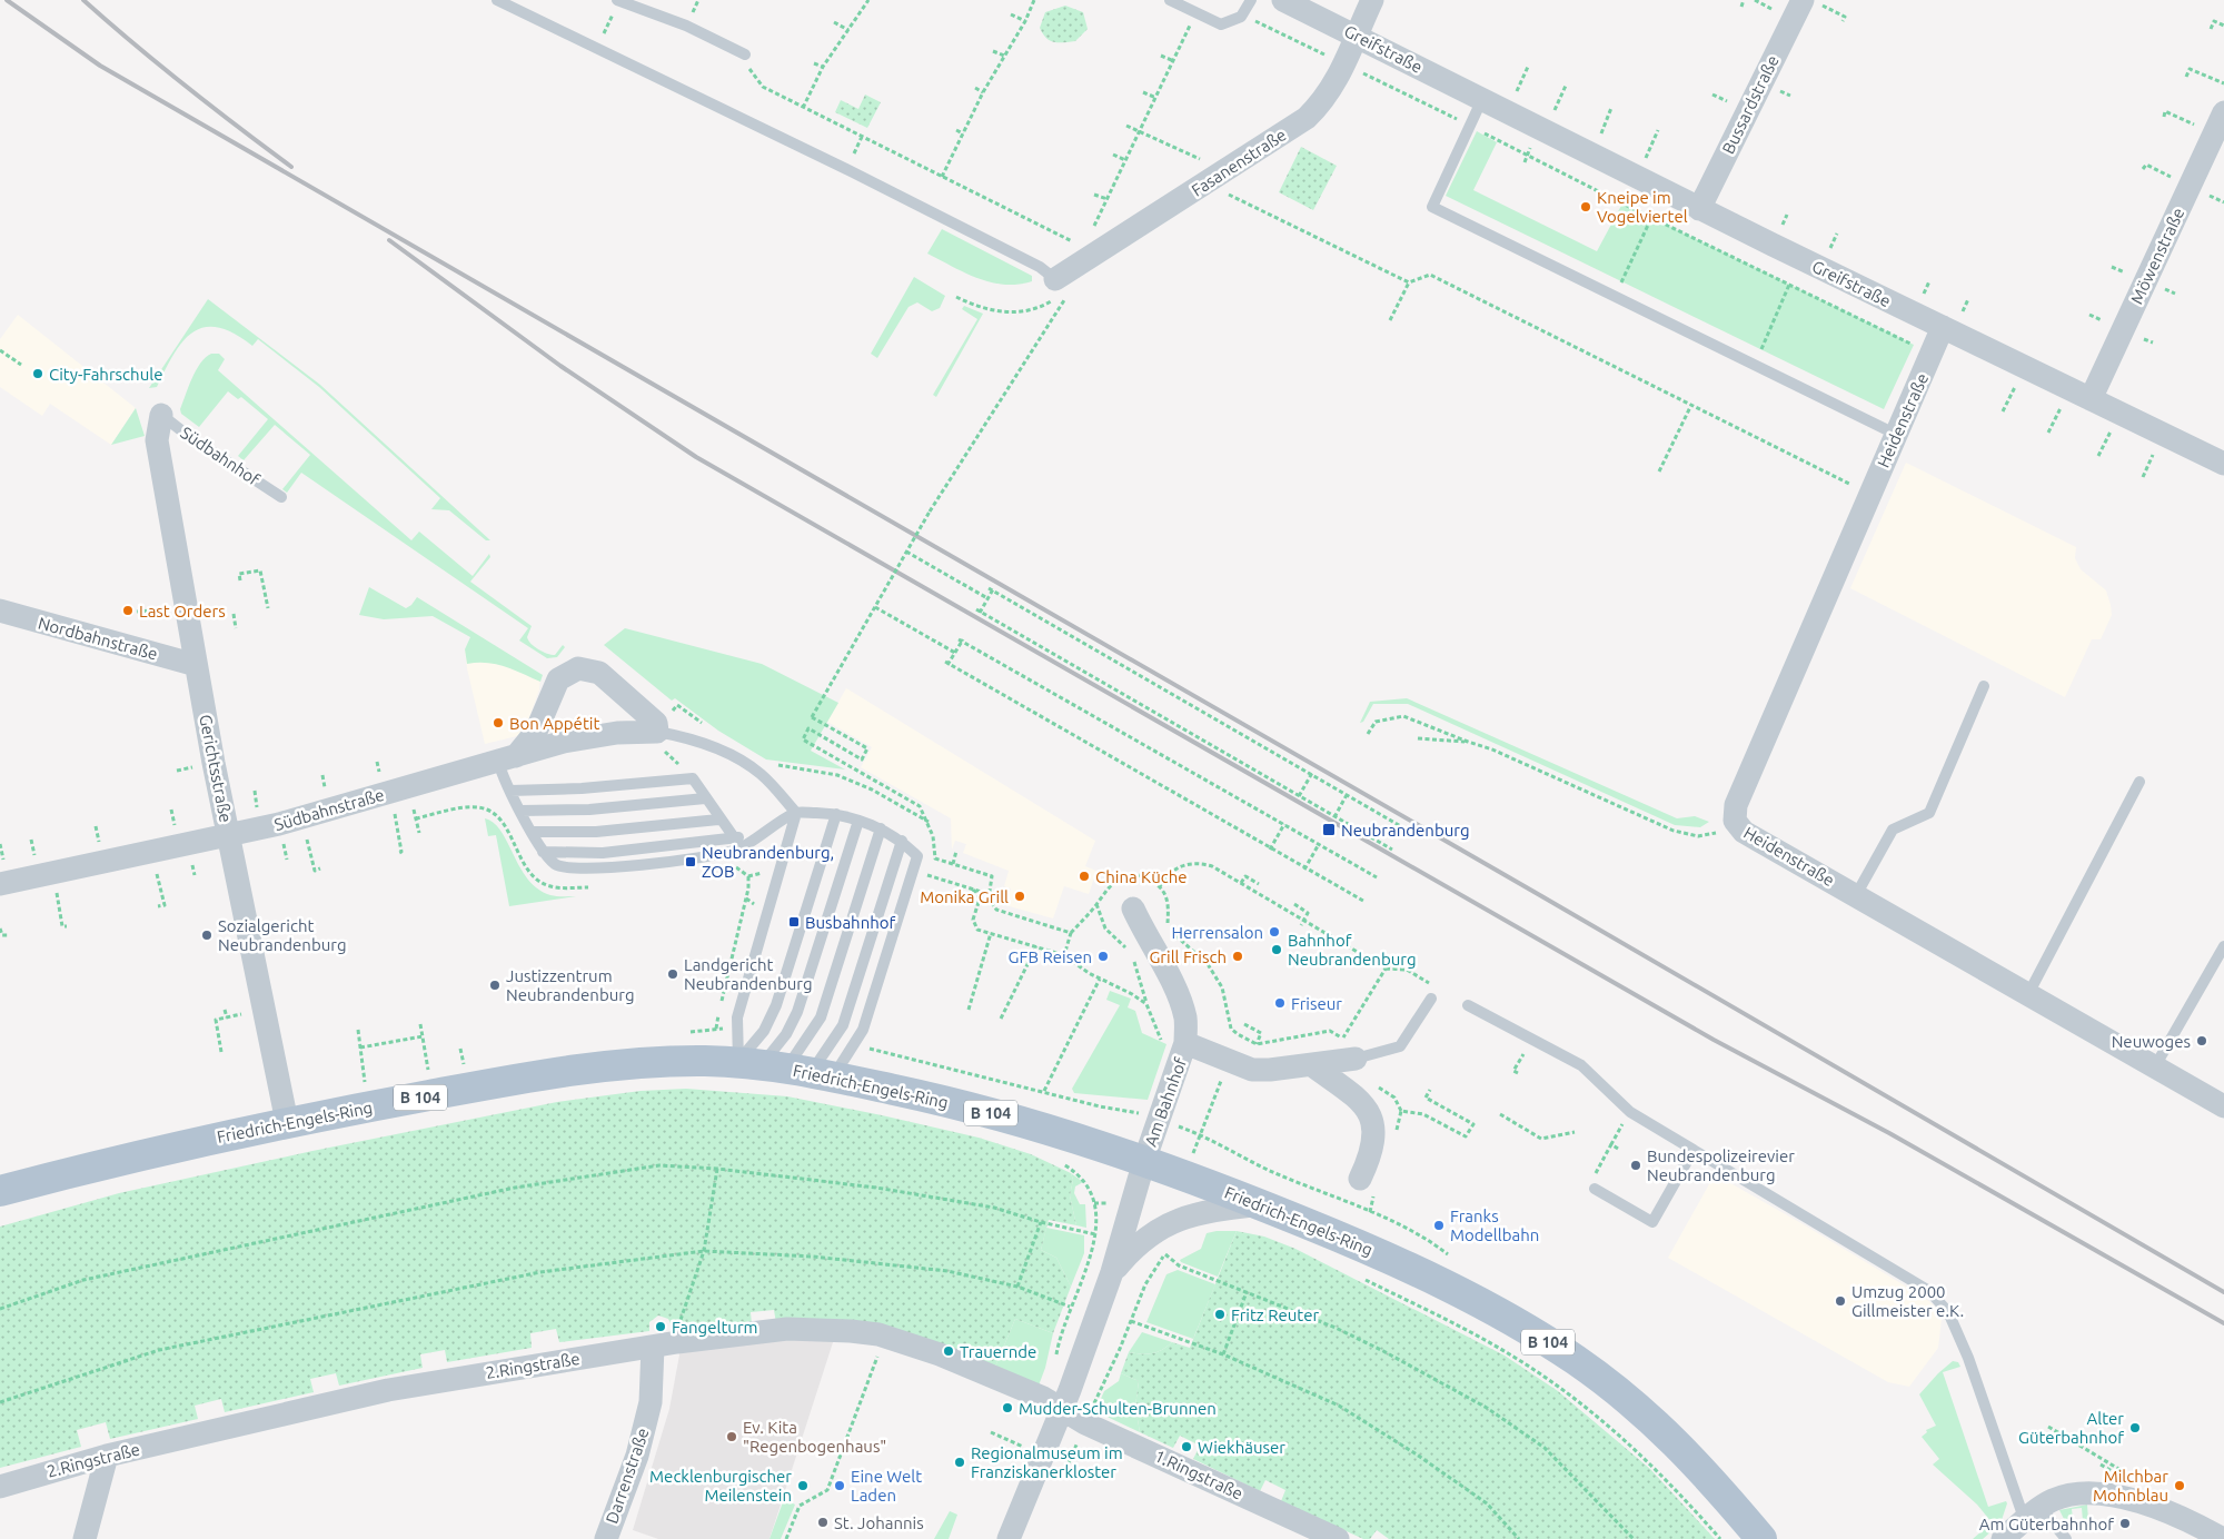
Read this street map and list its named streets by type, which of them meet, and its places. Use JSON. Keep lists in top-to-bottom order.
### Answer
{
  "streets": {
    "main road": ["Friedrich-Engels-Ring", "B 104"],
    "street": [
      "Greifstraße",
      "Bussardstraße",
      "Fasanenstraße",
      "Möwenstraße",
      "Heidenstraße",
      "Nordbahnstraße",
      "Gerichtsstraße",
      "Südbahnstraße",
      "Am Bahnhof",
      "2.Ringstraße",
      "1.Ringstraße",
      "Darrenstraße"
    ],
    "lane": ["Südbahnhof"]
  },
  "crossings": [
    ["Greifstraße", "Bussardstraße"],
    ["Greifstraße", "Fasanenstraße"],
    ["Greifstraße", "Möwenstraße"],
    ["Greifstraße", "Heidenstraße"],
    ["Südbahnhof", "Gerichtsstraße"],
    ["Nordbahnstraße", "Gerichtsstraße"],
    ["Gerichtsstraße", "Südbahnstraße"],
    ["Gerichtsstraße", "Friedrich-Engels-Ring"],
    ["Friedrich-Engels-Ring", "Am Bahnhof"],
    ["Am Bahnhof", "2.Ringstraße"],
    ["Am Bahnhof", "1.Ringstraße"],
    ["2.Ringstraße", "1.Ringstraße"],
    ["2.Ringstraße", "Darrenstraße"]
  ],
  "places": {
    "other": [
      "Kneipe im Vogelviertel",
      "City-Fahrschule",
      "Last Orders",
      "Bon Appétit",
      "China Küche",
      "Monika Grill",
      "Herrensalon",
      "Sozialgericht Neubrandenburg",
      "Bahnhof Neubrandenburg",
      "GFB Reisen",
      "Grill Frisch",
      "Landgericht Neubrandenburg",
      "Justizzentrum Neubrandenburg",
      "Friseur",
      "Neuwoges",
      "Bundespolizeirevier Neubrandenburg",
      "Franks Modellbahn",
      "Umzug 2000 Gillmeister e.K.",
      "Fritz Reuter",
      "Fangelturm",
      "Trauernde",
      "Mudder-Schulten-Brunnen",
      "Alter Güterbahnhof",
      "Ev. Kita \"Regenbogenhaus\"",
      "Wiekhäuser",
      "Regionalmuseum im Franziskanerkloster",
      "Mecklenburgischer Meilenstein",
      "Eine Welt Laden",
      "Milchbar Mohnblau",
      "St. Johannis",
      "Am Güterbahnhof"
    ],
    "transit": ["Neubrandenburg", "Neubrandenburg, ZOB", "Busbahnhof"]
  }
}
